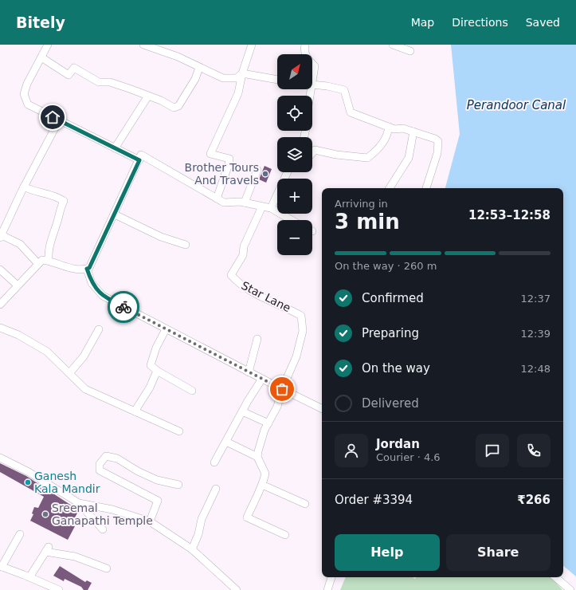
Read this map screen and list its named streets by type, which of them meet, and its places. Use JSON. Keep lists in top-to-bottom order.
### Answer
{
  "streets": {
    "street": ["Star Lane"]
  },
  "water": ["Perandoor Canal"],
  "places": ["Brother Tours And Travels", "Ganesh Kala Mandir", "Sreemal Ganapathi Temple"],
  "north": "top right",
  "page": {
    "header": "Bitely",
    "nav": ["Map", "Directions", "Saved"],
    "map_buttons": ["+", "−"],
    "heading": ["3 min", "Arriving in", "12:53–12:58"],
    "panel": [
      "Jordan",
      "Courier · 4.6",
      "Order #3394",
      "₹266"
    ],
    "bar": "On the way · 260 m",
    "list": [
      ["Confirmed", "12:37"],
      ["Preparing", "12:39"],
      ["On the way", "12:48"],
      "Delivered"
    ],
    "buttons": ["Help", "Share"]
  }
}
